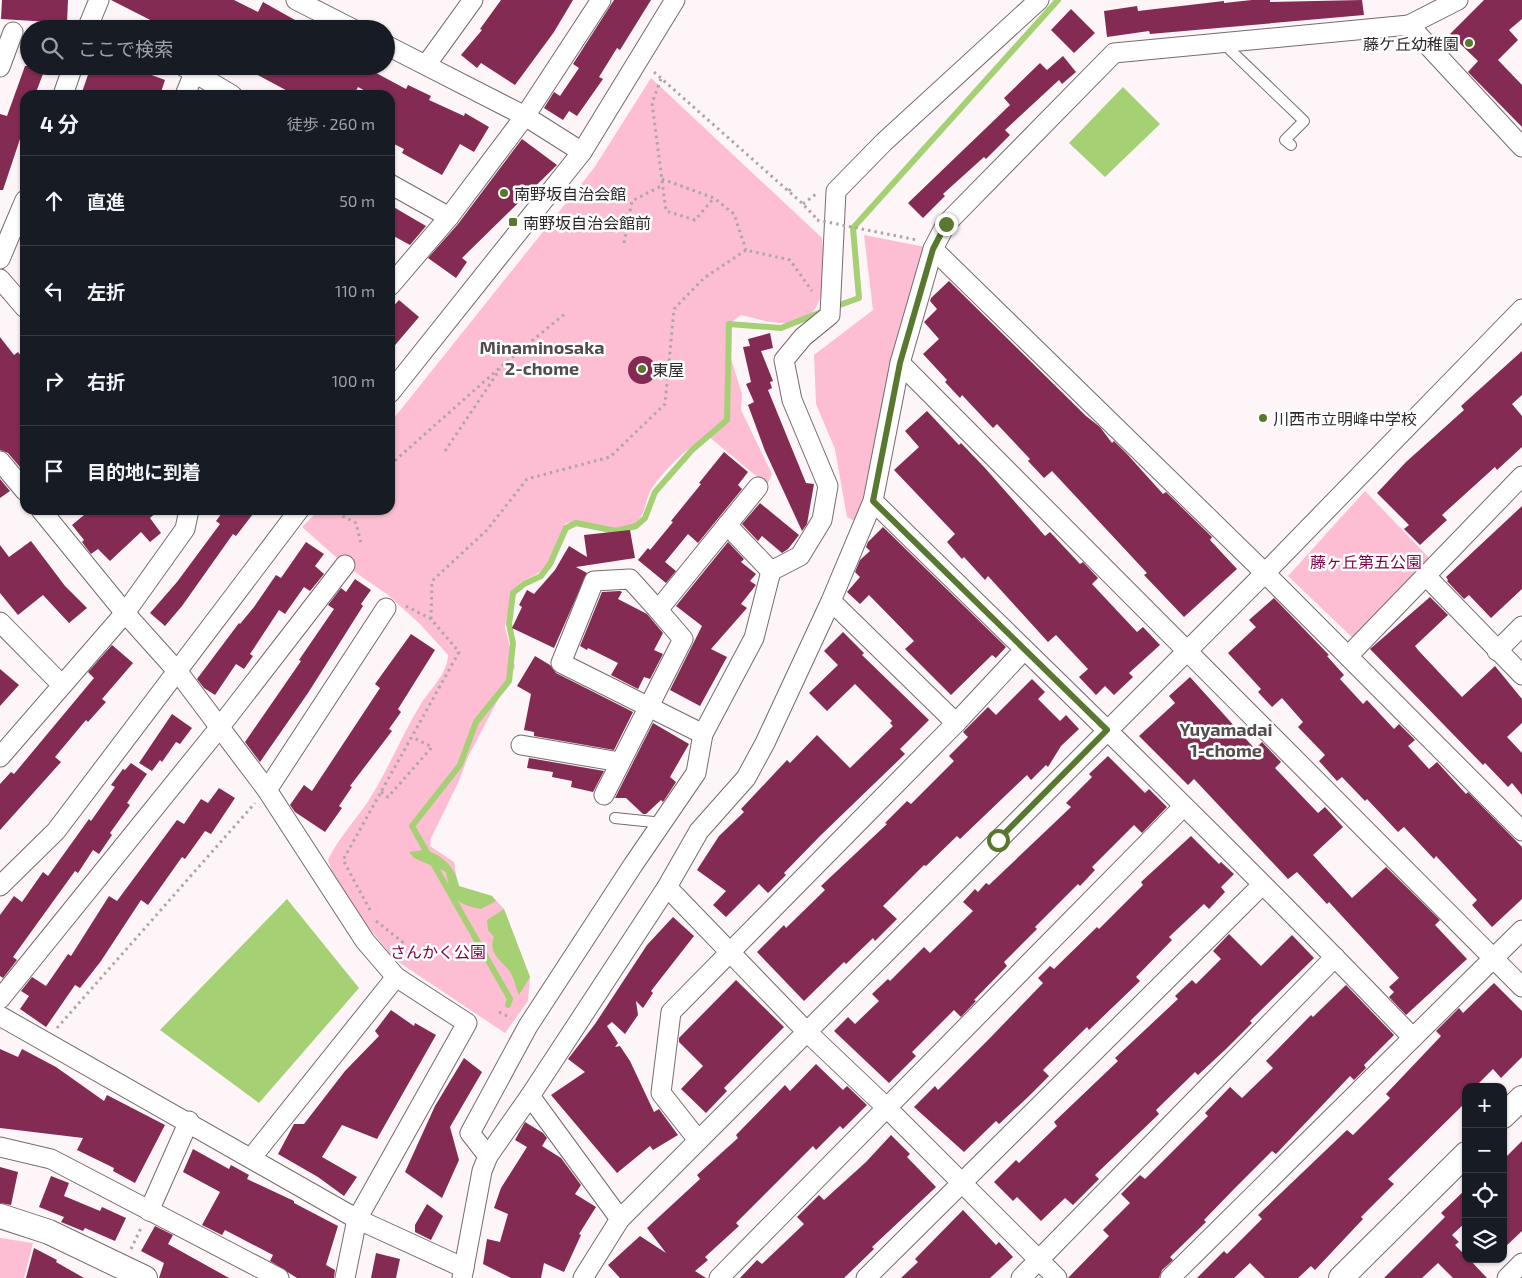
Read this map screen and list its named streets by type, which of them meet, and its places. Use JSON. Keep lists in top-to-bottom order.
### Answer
{
  "districts": ["Minaminosaka 2-chome", "Yuyamadai 1-chome"],
  "parks": ["藤ヶ丘第五公園", "さんかく公園"],
  "places": {
    "other": [
      "藤ケ丘幼稚園",
      "南野坂自治会館",
      "東屋",
      "川西市立明峰中学校"
    ],
    "transit": ["南野坂自治会館前"]
  },
  "page": {
    "search": "ここで検索",
    "heading": ["4 分", "徒歩 · 260 m"],
    "list": [
      ["直進", "50 m"],
      ["左折", "110 m"],
      ["右折", "100 m"],
      "目的地に到着"
    ],
    "map_buttons": ["+", "−"]
  }
}
